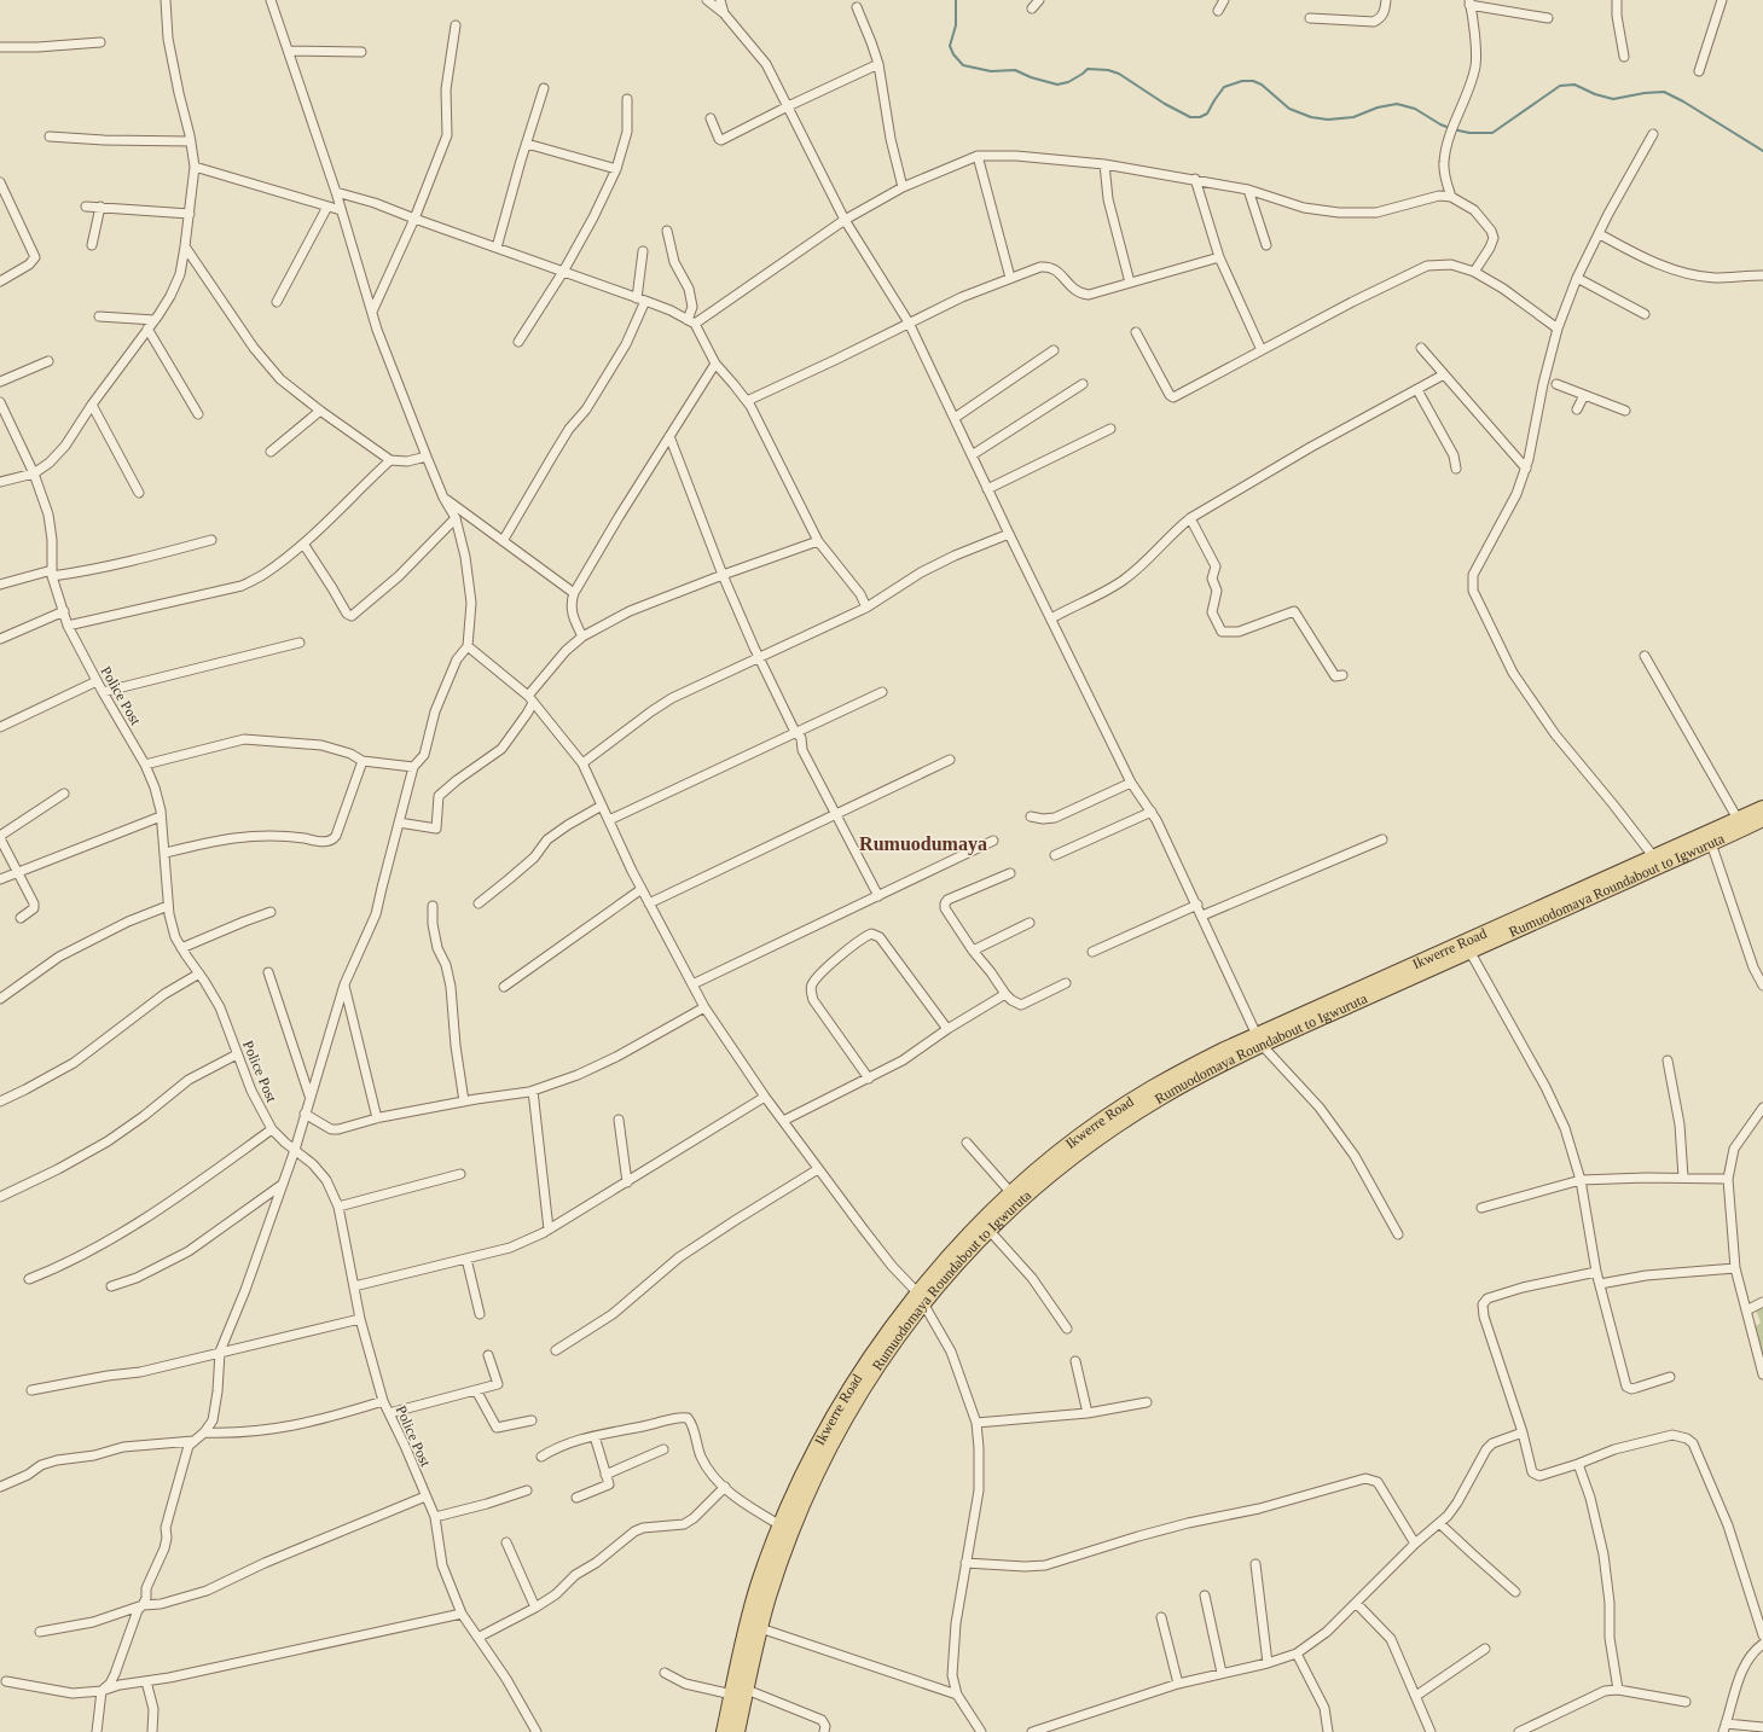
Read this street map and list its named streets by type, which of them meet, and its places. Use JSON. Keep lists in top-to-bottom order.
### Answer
{
  "streets": {
    "main road": ["Rumuodomaya Roundabout to Igwuruta", "Ikwerre Road"],
    "street": ["Police Post"]
  },
  "crossings": [
    ["Rumuodomaya Roundabout to Igwuruta", "Ikwerre Road"]
  ],
  "districts": ["Rumuodumaya"]
}
